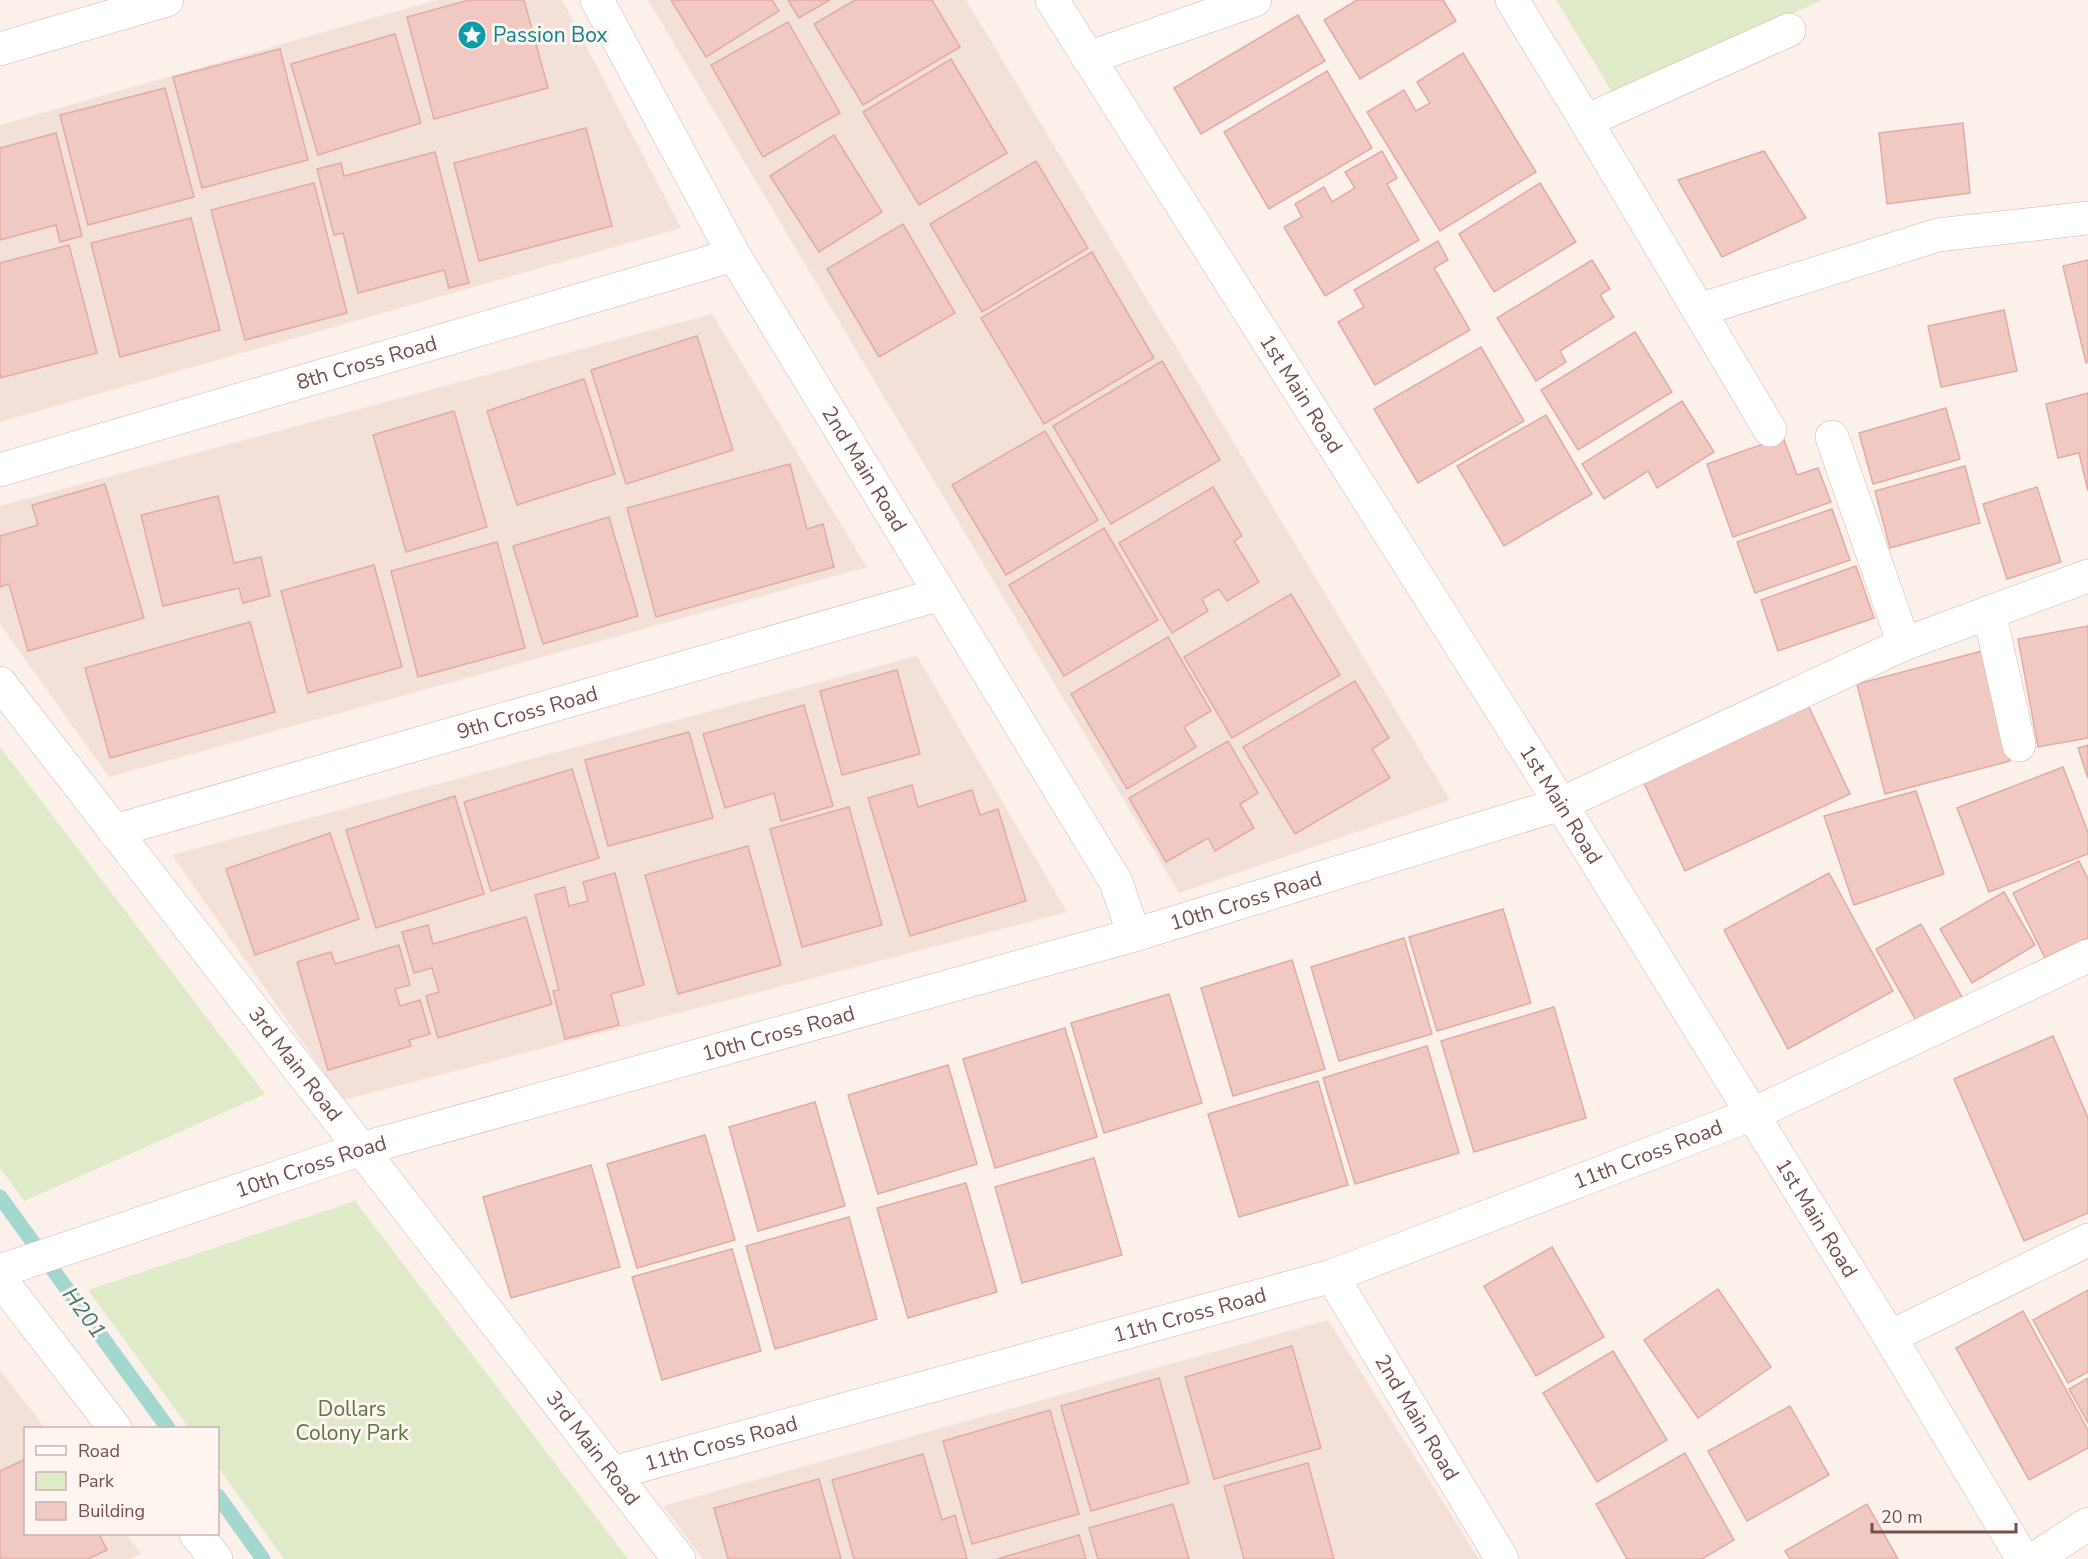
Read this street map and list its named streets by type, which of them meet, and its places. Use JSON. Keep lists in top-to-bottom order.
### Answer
{
  "streets": {
    "street": [
      "8th Cross Road",
      "1st Main Road",
      "2nd Main Road",
      "9th Cross Road",
      "10th Cross Road",
      "3rd Main Road",
      "11th Cross Road"
    ]
  },
  "crossings": [
    ["8th Cross Road", "2nd Main Road"],
    ["1st Main Road", "10th Cross Road"],
    ["1st Main Road", "11th Cross Road"],
    ["2nd Main Road", "9th Cross Road"],
    ["2nd Main Road", "10th Cross Road"],
    ["2nd Main Road", "11th Cross Road"],
    ["9th Cross Road", "3rd Main Road"],
    ["10th Cross Road", "3rd Main Road"],
    ["3rd Main Road", "11th Cross Road"]
  ],
  "water": ["H201"],
  "parks": ["Dollars Colony Park"],
  "places": {
    "place": ["Passion Box"]
  },
  "legend": ["Road", "Park", "Building"],
  "scale_bar": "20 m"
}
